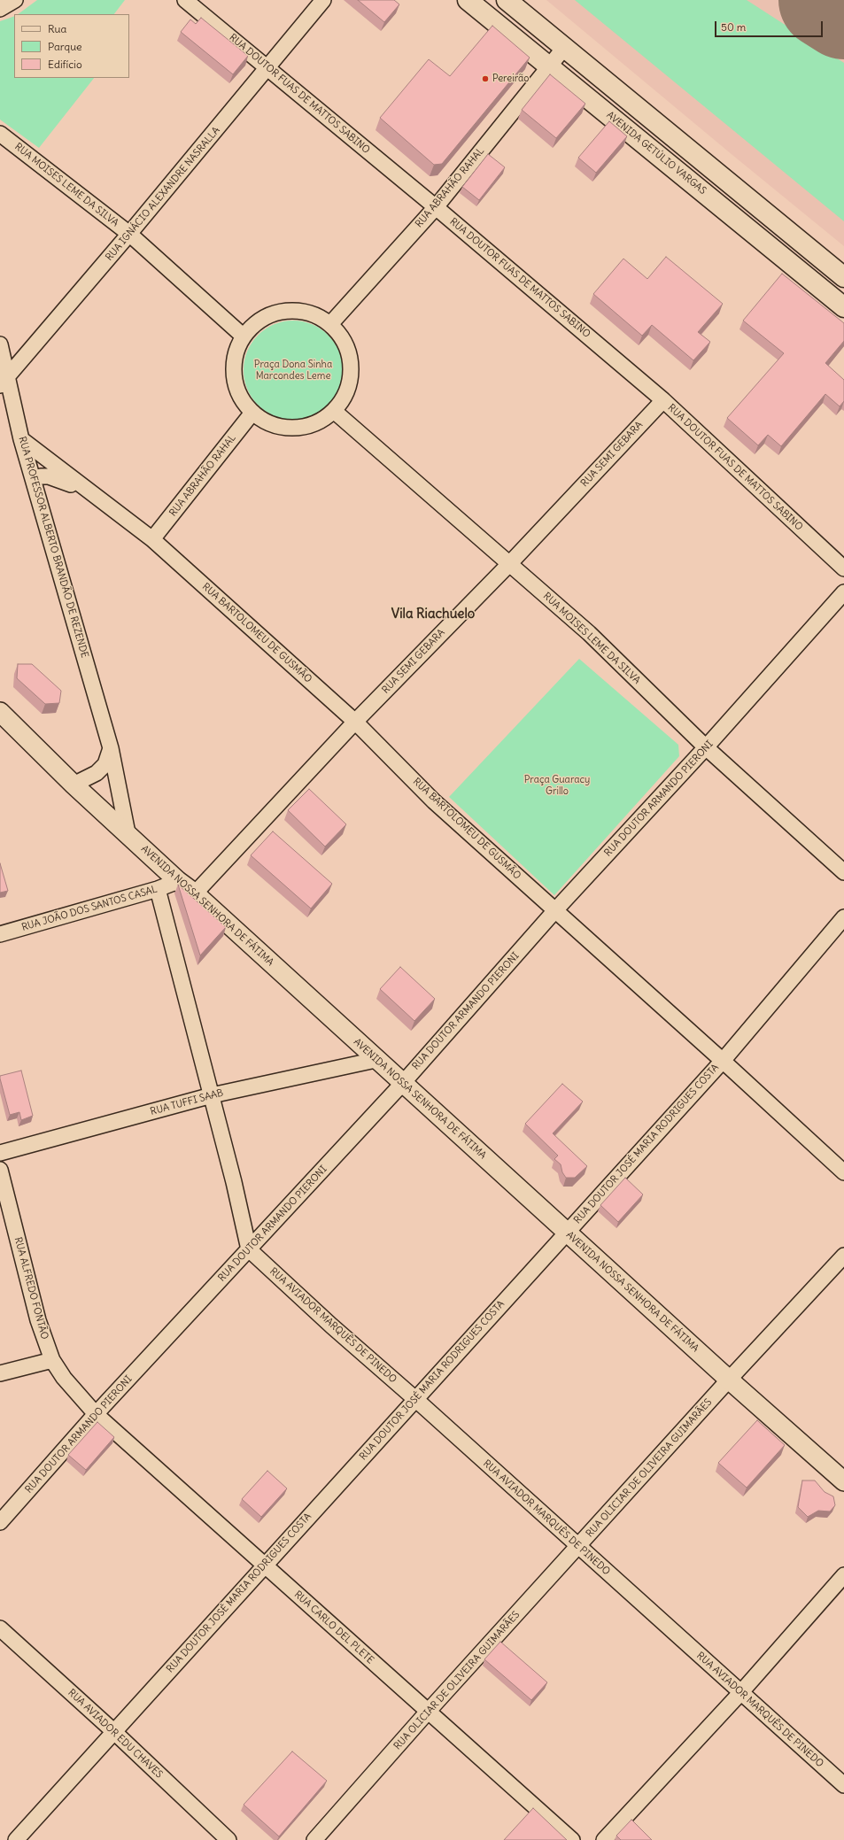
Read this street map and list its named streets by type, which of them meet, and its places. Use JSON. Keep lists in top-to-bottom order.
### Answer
{
  "streets": {
    "main road": ["AVENIDA GETÚLIO VARGAS"],
    "street": [
      "RUA DOUTOR FUAS DE MATTOS SABINO",
      "RUA MOISES LEME DA SILVA",
      "RUA ABRAHÃO RAHAL",
      "RUA IGNÁCIO ALEXANDRE NASRALLA",
      "RUA SEMI GEBARA",
      "RUA PROFESSOR ALBERTO BRANDÃO DE REZENDE",
      "RUA BARTOLOMEU DE GUSMÃO",
      "RUA DOUTOR ARMANDO PIERONI",
      "AVENIDA NOSSA SENHORA DE FÁTIMA",
      "RUA JOÃO DOS SANTOS CASAL",
      "RUA TUFFI SAAB",
      "RUA DOUTOR JOSÉ MARIA RODRIGUES COSTA",
      "RUA ALFREDO FONTÃO",
      "RUA AVIADOR MARQUÊS DE PINEDO",
      "RUA OLICIAR DE OLIVEIRA GUIMARÃES",
      "RUA CARLO DEL PLETE",
      "RUA AVIADOR EDU CHAVES"
    ]
  },
  "crossings": [
    ["RUA DOUTOR FUAS DE MATTOS SABINO", "RUA ABRAHÃO RAHAL"],
    ["RUA DOUTOR FUAS DE MATTOS SABINO", "RUA IGNÁCIO ALEXANDRE NASRALLA"],
    ["RUA DOUTOR FUAS DE MATTOS SABINO", "RUA SEMI GEBARA"],
    ["AVENIDA GETÚLIO VARGAS", "RUA ABRAHÃO RAHAL"],
    ["RUA MOISES LEME DA SILVA", "RUA ABRAHÃO RAHAL"],
    ["RUA MOISES LEME DA SILVA", "RUA IGNÁCIO ALEXANDRE NASRALLA"],
    ["RUA MOISES LEME DA SILVA", "RUA SEMI GEBARA"],
    ["RUA MOISES LEME DA SILVA", "RUA DOUTOR ARMANDO PIERONI"],
    ["RUA ABRAHÃO RAHAL", "RUA BARTOLOMEU DE GUSMÃO"],
    ["RUA IGNÁCIO ALEXANDRE NASRALLA", "RUA PROFESSOR ALBERTO BRANDÃO DE REZENDE"],
    ["RUA SEMI GEBARA", "RUA BARTOLOMEU DE GUSMÃO"],
    ["RUA SEMI GEBARA", "AVENIDA NOSSA SENHORA DE FÁTIMA"],
    ["RUA PROFESSOR ALBERTO BRANDÃO DE REZENDE", "RUA BARTOLOMEU DE GUSMÃO"],
    ["RUA PROFESSOR ALBERTO BRANDÃO DE REZENDE", "AVENIDA NOSSA SENHORA DE FÁTIMA"],
    ["RUA BARTOLOMEU DE GUSMÃO", "RUA DOUTOR ARMANDO PIERONI"],
    ["RUA BARTOLOMEU DE GUSMÃO", "RUA DOUTOR JOSÉ MARIA RODRIGUES COSTA"],
    ["RUA DOUTOR ARMANDO PIERONI", "AVENIDA NOSSA SENHORA DE FÁTIMA"],
    ["RUA DOUTOR ARMANDO PIERONI", "RUA ALFREDO FONTÃO"],
    ["RUA DOUTOR ARMANDO PIERONI", "RUA AVIADOR MARQUÊS DE PINEDO"],
    ["RUA DOUTOR ARMANDO PIERONI", "RUA CARLO DEL PLETE"],
    ["AVENIDA NOSSA SENHORA DE FÁTIMA", "RUA JOÃO DOS SANTOS CASAL"],
    ["AVENIDA NOSSA SENHORA DE FÁTIMA", "RUA TUFFI SAAB"],
    ["AVENIDA NOSSA SENHORA DE FÁTIMA", "RUA DOUTOR JOSÉ MARIA RODRIGUES COSTA"],
    ["AVENIDA NOSSA SENHORA DE FÁTIMA", "RUA OLICIAR DE OLIVEIRA GUIMARÃES"],
    ["RUA DOUTOR JOSÉ MARIA RODRIGUES COSTA", "RUA AVIADOR MARQUÊS DE PINEDO"],
    ["RUA DOUTOR JOSÉ MARIA RODRIGUES COSTA", "RUA CARLO DEL PLETE"],
    ["RUA DOUTOR JOSÉ MARIA RODRIGUES COSTA", "RUA AVIADOR EDU CHAVES"],
    ["RUA ALFREDO FONTÃO", "RUA CARLO DEL PLETE"],
    ["RUA AVIADOR MARQUÊS DE PINEDO", "RUA OLICIAR DE OLIVEIRA GUIMARÃES"],
    ["RUA OLICIAR DE OLIVEIRA GUIMARÃES", "RUA CARLO DEL PLETE"]
  ],
  "districts": ["Vila Riachuelo"],
  "parks": ["Praça Dona Sinha Marcondes Leme", "Praça Guaracy Grillo"],
  "places": ["Pereirão"],
  "legend": ["Rua", "Parque", "Edifício"],
  "scale_bar": "50 m"
}
